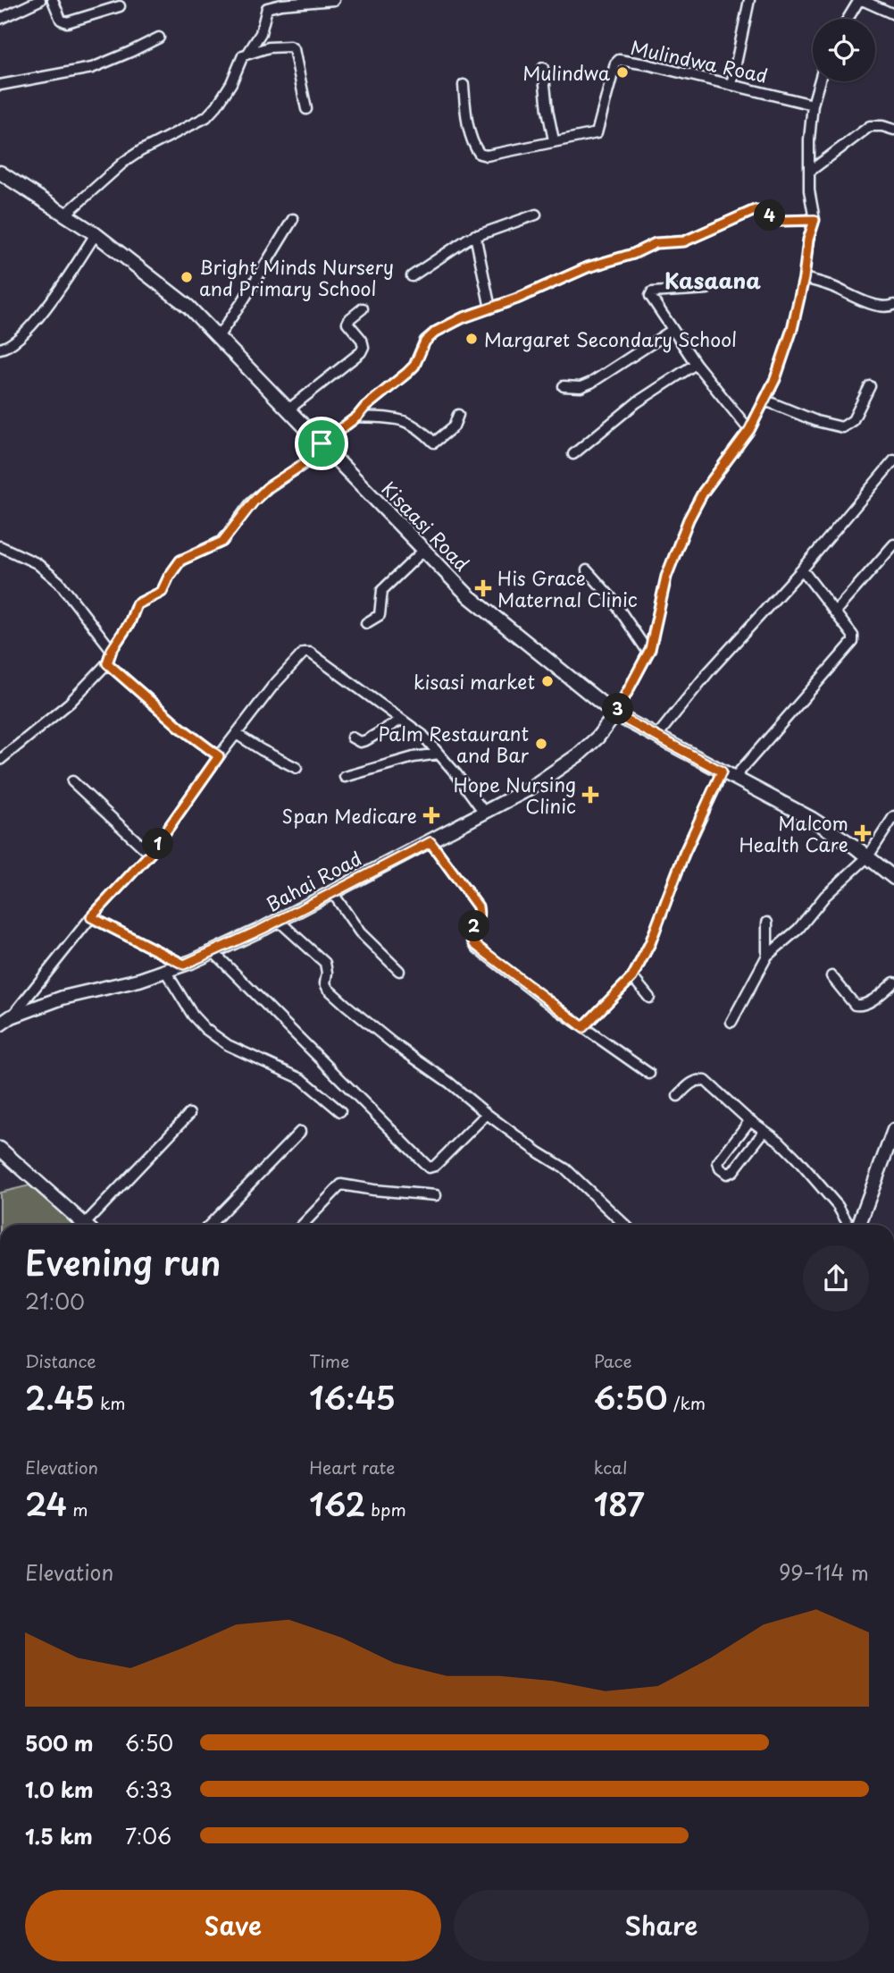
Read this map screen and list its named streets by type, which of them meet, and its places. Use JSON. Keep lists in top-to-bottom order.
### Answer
{
  "streets": {
    "main road": ["Kisaasi Road", "Bahai Road"],
    "street": ["Mulindwa Road"]
  },
  "crossings": [
    ["Kisaasi Road", "Bahai Road"]
  ],
  "districts": ["Kasaana"],
  "places": {
    "other": [
      "Mulindwa",
      "Bright Minds Nursery and Primary School",
      "Margaret Secondary School",
      "kisasi market",
      "Palm Restaurant and Bar"
    ],
    "health": [
      "His Grace Maternal Clinic",
      "Hope Nursing Clinic",
      "Span Medicare",
      "Malcom Health Care"
    ]
  },
  "page": {
    "pins": [
      "4",
      "3",
      "1",
      "2"
    ],
    "heading": ["Evening run", "21:00"],
    "stats": [
      ["Distance", "2.45 km"],
      ["Time", "16:45"],
      ["Pace", "6:50 /km"],
      ["Elevation", "24 m"],
      ["Heart rate", "162 bpm"],
      ["kcal", "187"]
    ],
    "chart": ["Elevation", "99–114 m"],
    "list": [
      {
        "name": "500 m",
        "note": "6:50"
      },
      {
        "name": "1.0 km",
        "note": "6:33"
      },
      {
        "name": "1.5 km",
        "note": "7:06"
      }
    ],
    "buttons": ["Save", "Share"]
  }
}
